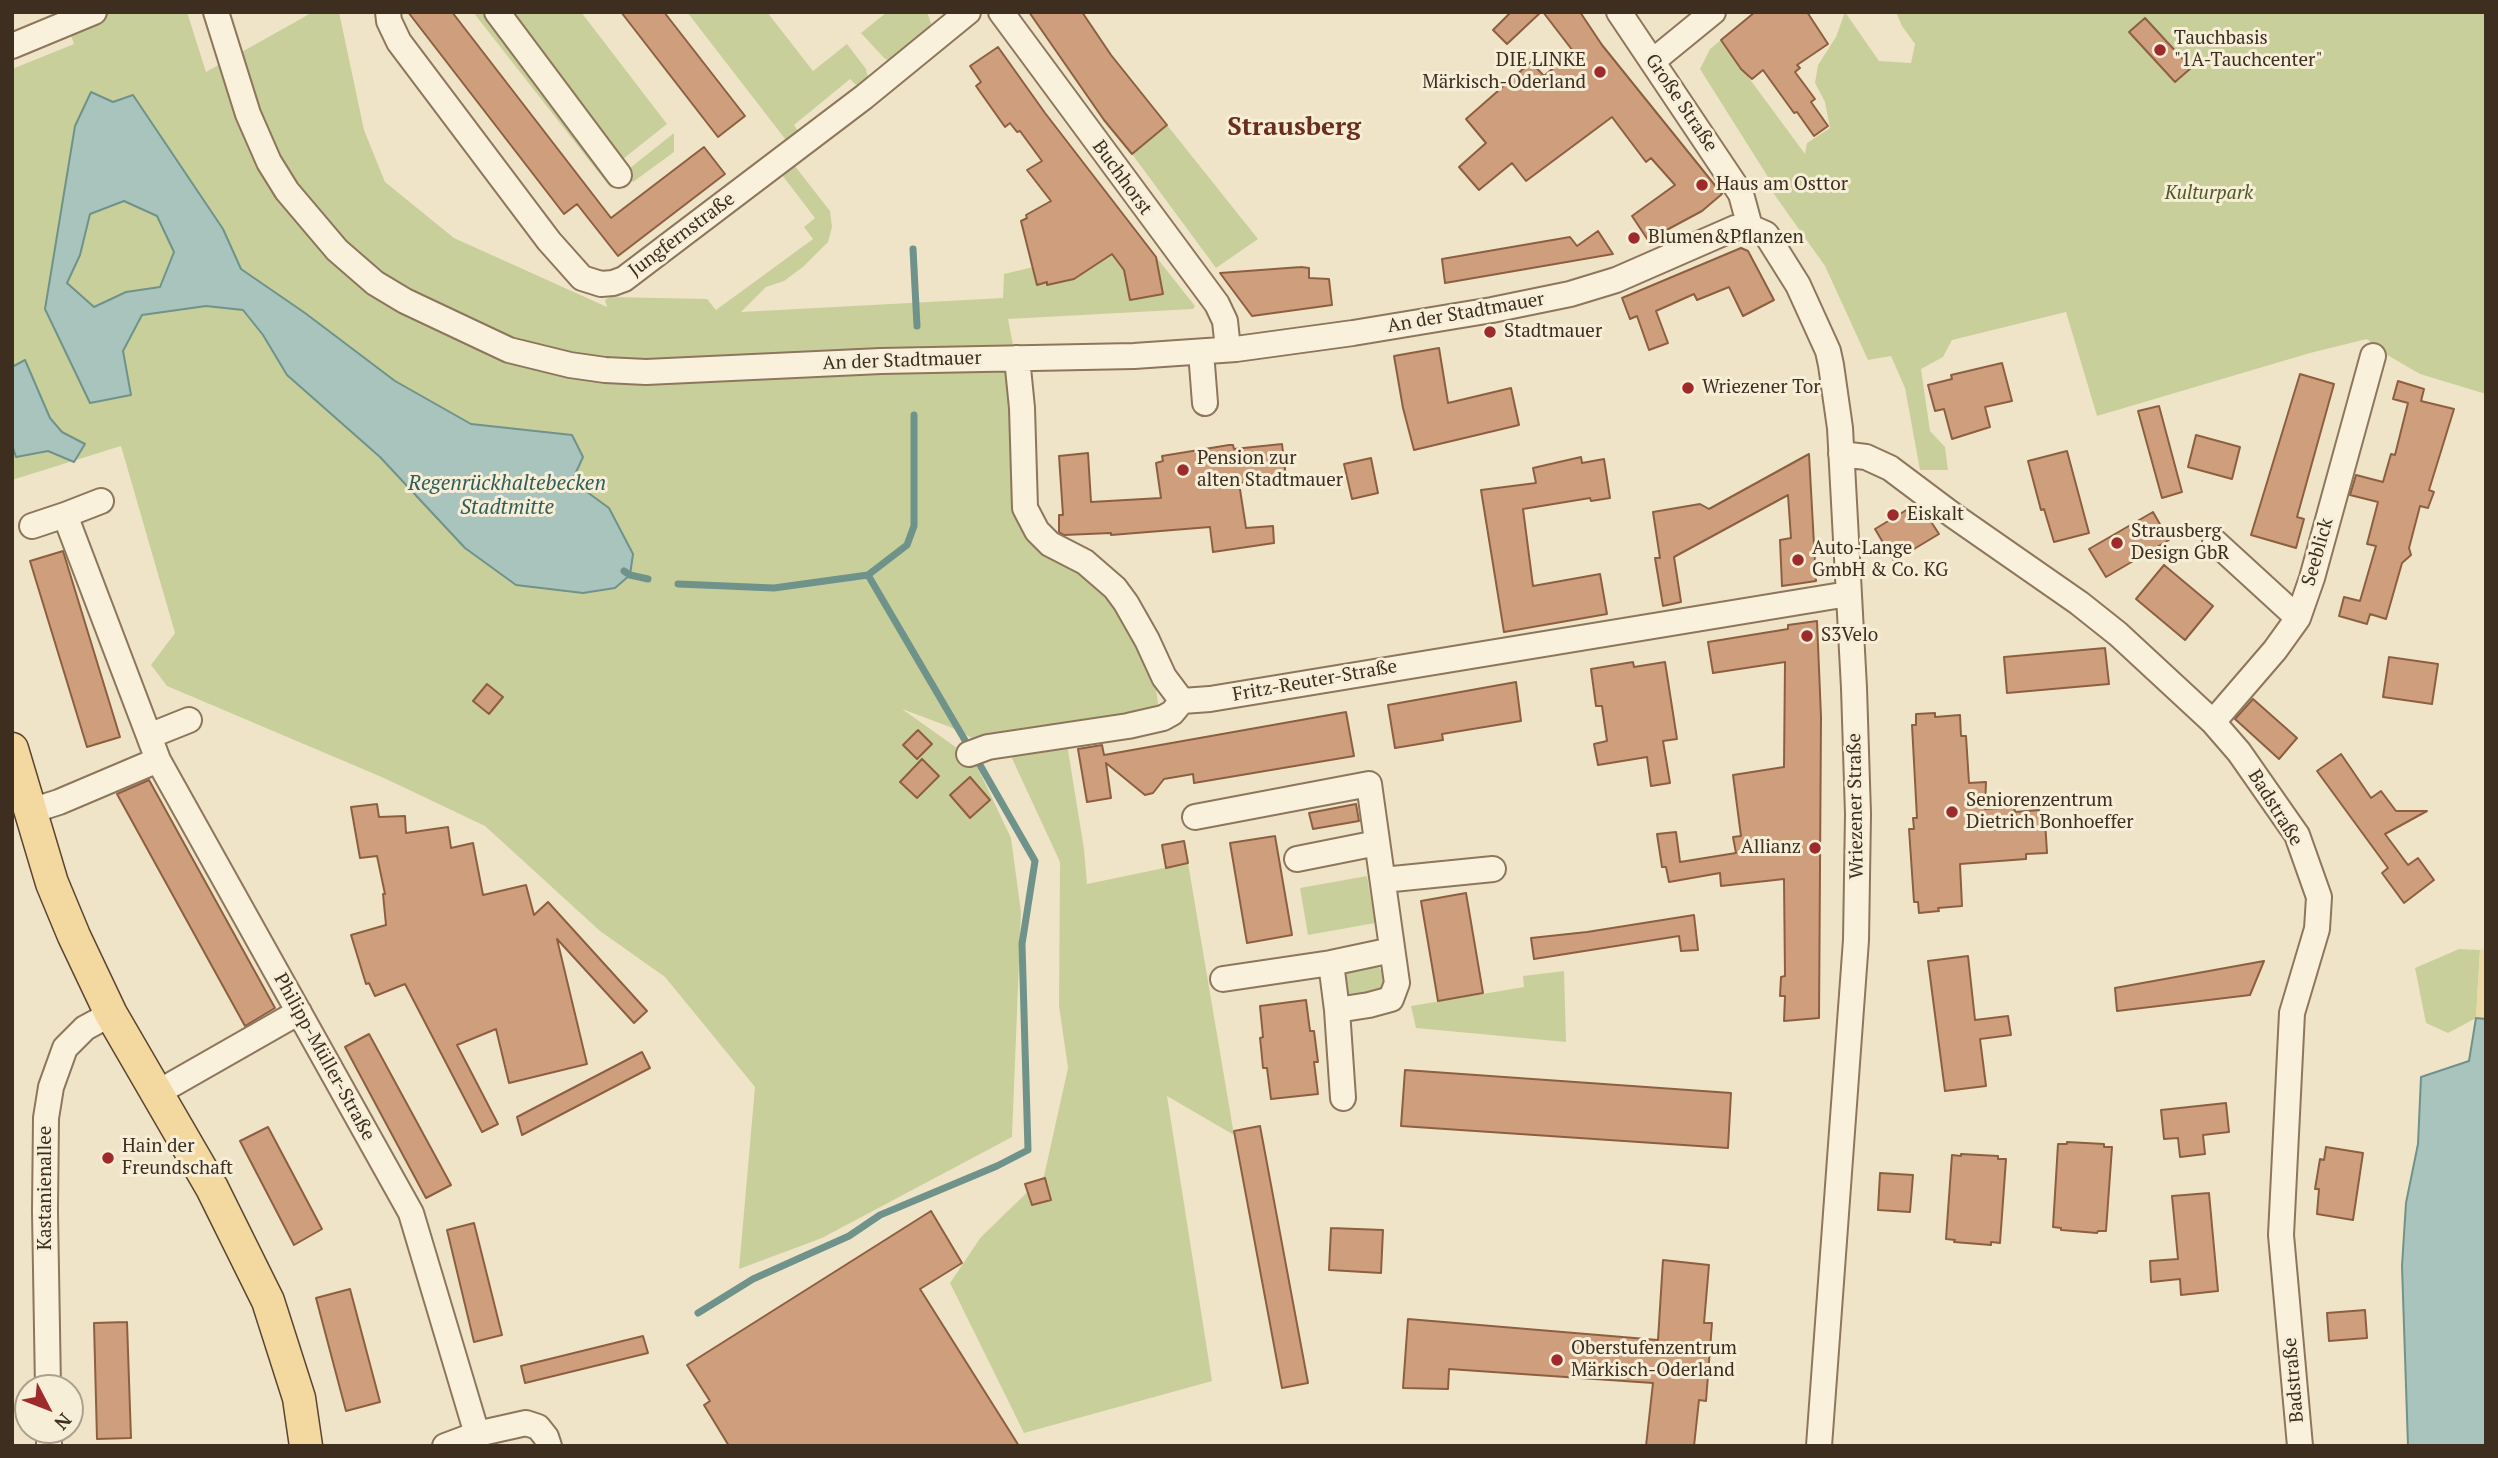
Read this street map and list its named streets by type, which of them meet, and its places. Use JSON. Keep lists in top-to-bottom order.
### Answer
{
  "streets": {
    "street": [
      "Große Straße",
      "Buchhorst",
      "Jungfernstraße",
      "An der Stadtmauer",
      "Seeblick",
      "Fritz-Reuter-Straße",
      "Wriezener Straße",
      "Badstraße",
      "Philipp-Müller-Straße",
      "Kastanienallee"
    ]
  },
  "crossings": [
    ["Große Straße", "An der Stadtmauer"],
    ["Große Straße", "Wriezener Straße"],
    ["Buchhorst", "An der Stadtmauer"],
    ["An der Stadtmauer", "Wriezener Straße"],
    ["Seeblick", "Badstraße"],
    ["Fritz-Reuter-Straße", "Wriezener Straße"],
    ["Wriezener Straße", "Badstraße"]
  ],
  "districts": ["Strausberg"],
  "water": ["Regenrückhaltebecken Stadtmitte"],
  "parks": ["Kulturpark"],
  "places": [
    "Tauchbasis \"1A-Tauchcenter\"",
    "DIE LINKE Märkisch-Oderland",
    "Haus am Osttor",
    "Blumen&Pflanzen",
    "Stadtmauer",
    "Wriezener Tor",
    "Pension zur alten Stadtmauer",
    "Eiskalt",
    "Strausberg Design GbR",
    "Auto-Lange GmbH & Co. KG",
    "S3Velo",
    "Seniorenzentrum Dietrich Bonhoeffer",
    "Allianz",
    "Hain der Freundschaft",
    "Oberstufenzentrum Märkisch-Oderland"
  ],
  "north": "bottom right"
}
